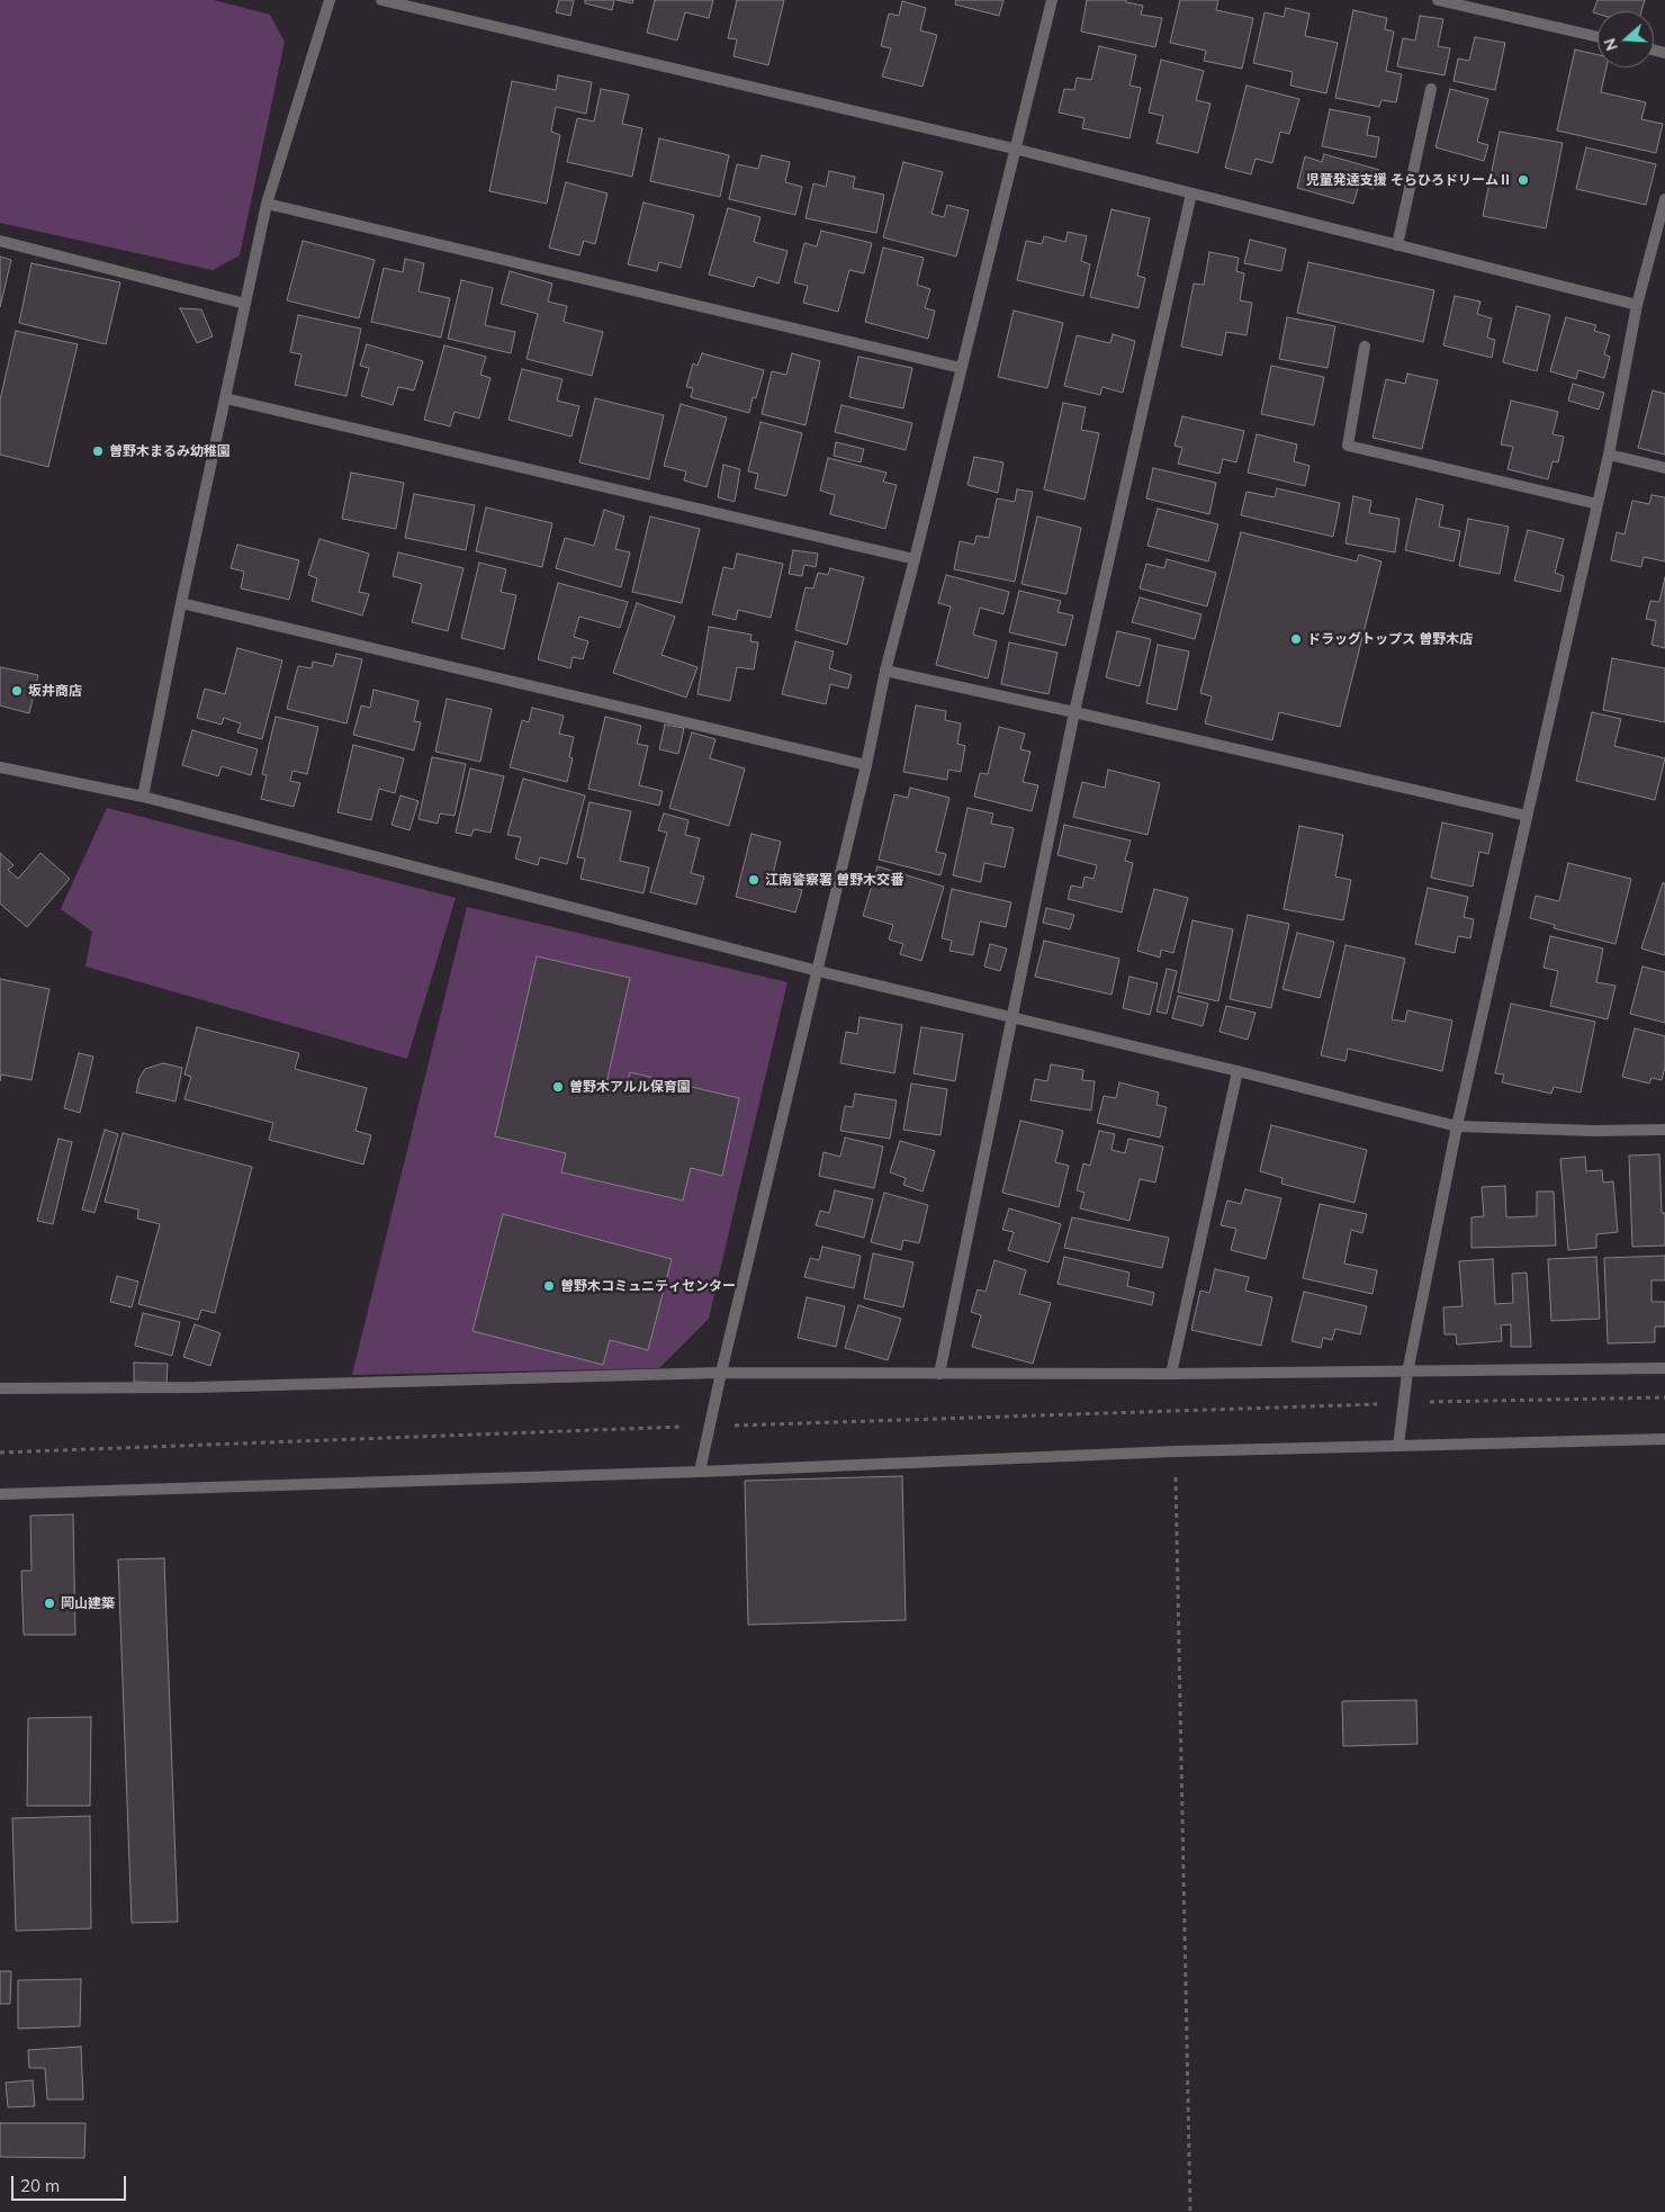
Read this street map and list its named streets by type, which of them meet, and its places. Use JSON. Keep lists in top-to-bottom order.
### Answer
{
  "places": [
    "児童発達支援 そらひろドリームⅡ",
    "曽野木まるみ幼稚園",
    "ドラッグトップス 曽野木店",
    "坂井商店",
    "江南警察署 曽野木交番",
    "曽野木アルル保育園",
    "曽野木コミュニティセンター",
    "岡山建築"
  ],
  "scale_bar": "20 m",
  "north": "left"
}
